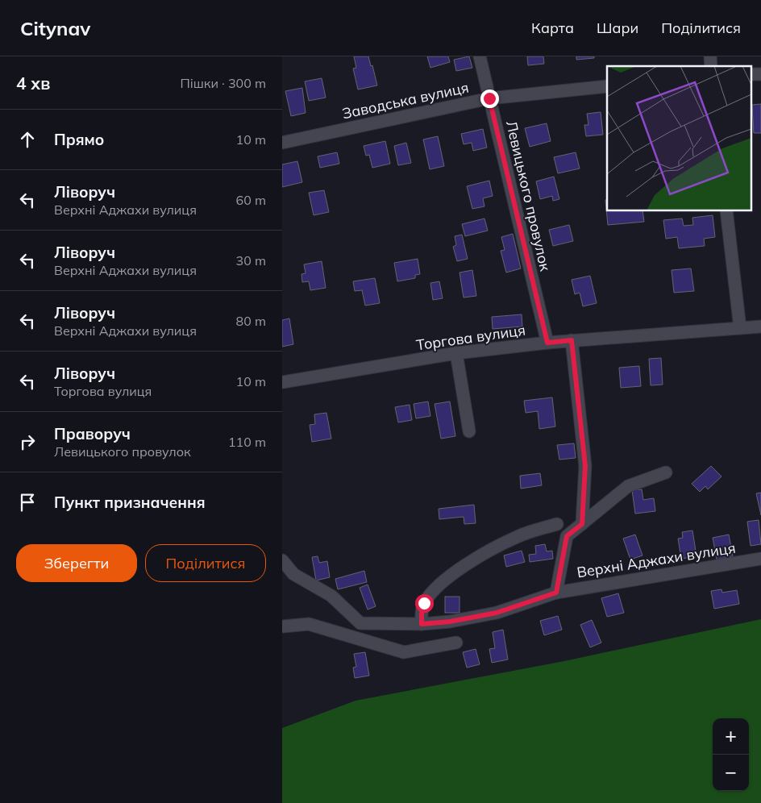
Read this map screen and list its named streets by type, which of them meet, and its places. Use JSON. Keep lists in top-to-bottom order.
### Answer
{
  "streets": {
    "street": [
      "Заводська вулиця",
      "Левицького провулок",
      "Торгова вулиця",
      "Верхні Аджахи вулиця"
    ]
  },
  "crossings": [
    ["Заводська вулиця", "Левицького провулок"],
    ["Левицького провулок", "Торгова вулиця"]
  ],
  "page": {
    "header": "Citynav",
    "nav": ["Карта", "Шари", "Поділитися"],
    "heading": ["4 хв", "Пішки · 300 m"],
    "list": [
      ["Прямо", "10 m"],
      ["Ліворуч", "Верхні Аджахи вулиця", "60 m"],
      ["Ліворуч", "Верхні Аджахи вулиця", "30 m"],
      ["Ліворуч", "Верхні Аджахи вулиця", "80 m"],
      ["Ліворуч", "Торгова вулиця", "10 m"],
      ["Праворуч", "Левицького провулок", "110 m"],
      "Пункт призначення"
    ],
    "buttons": ["Зберегти", "Поділитися"],
    "map_buttons": ["+", "−"]
  }
}
